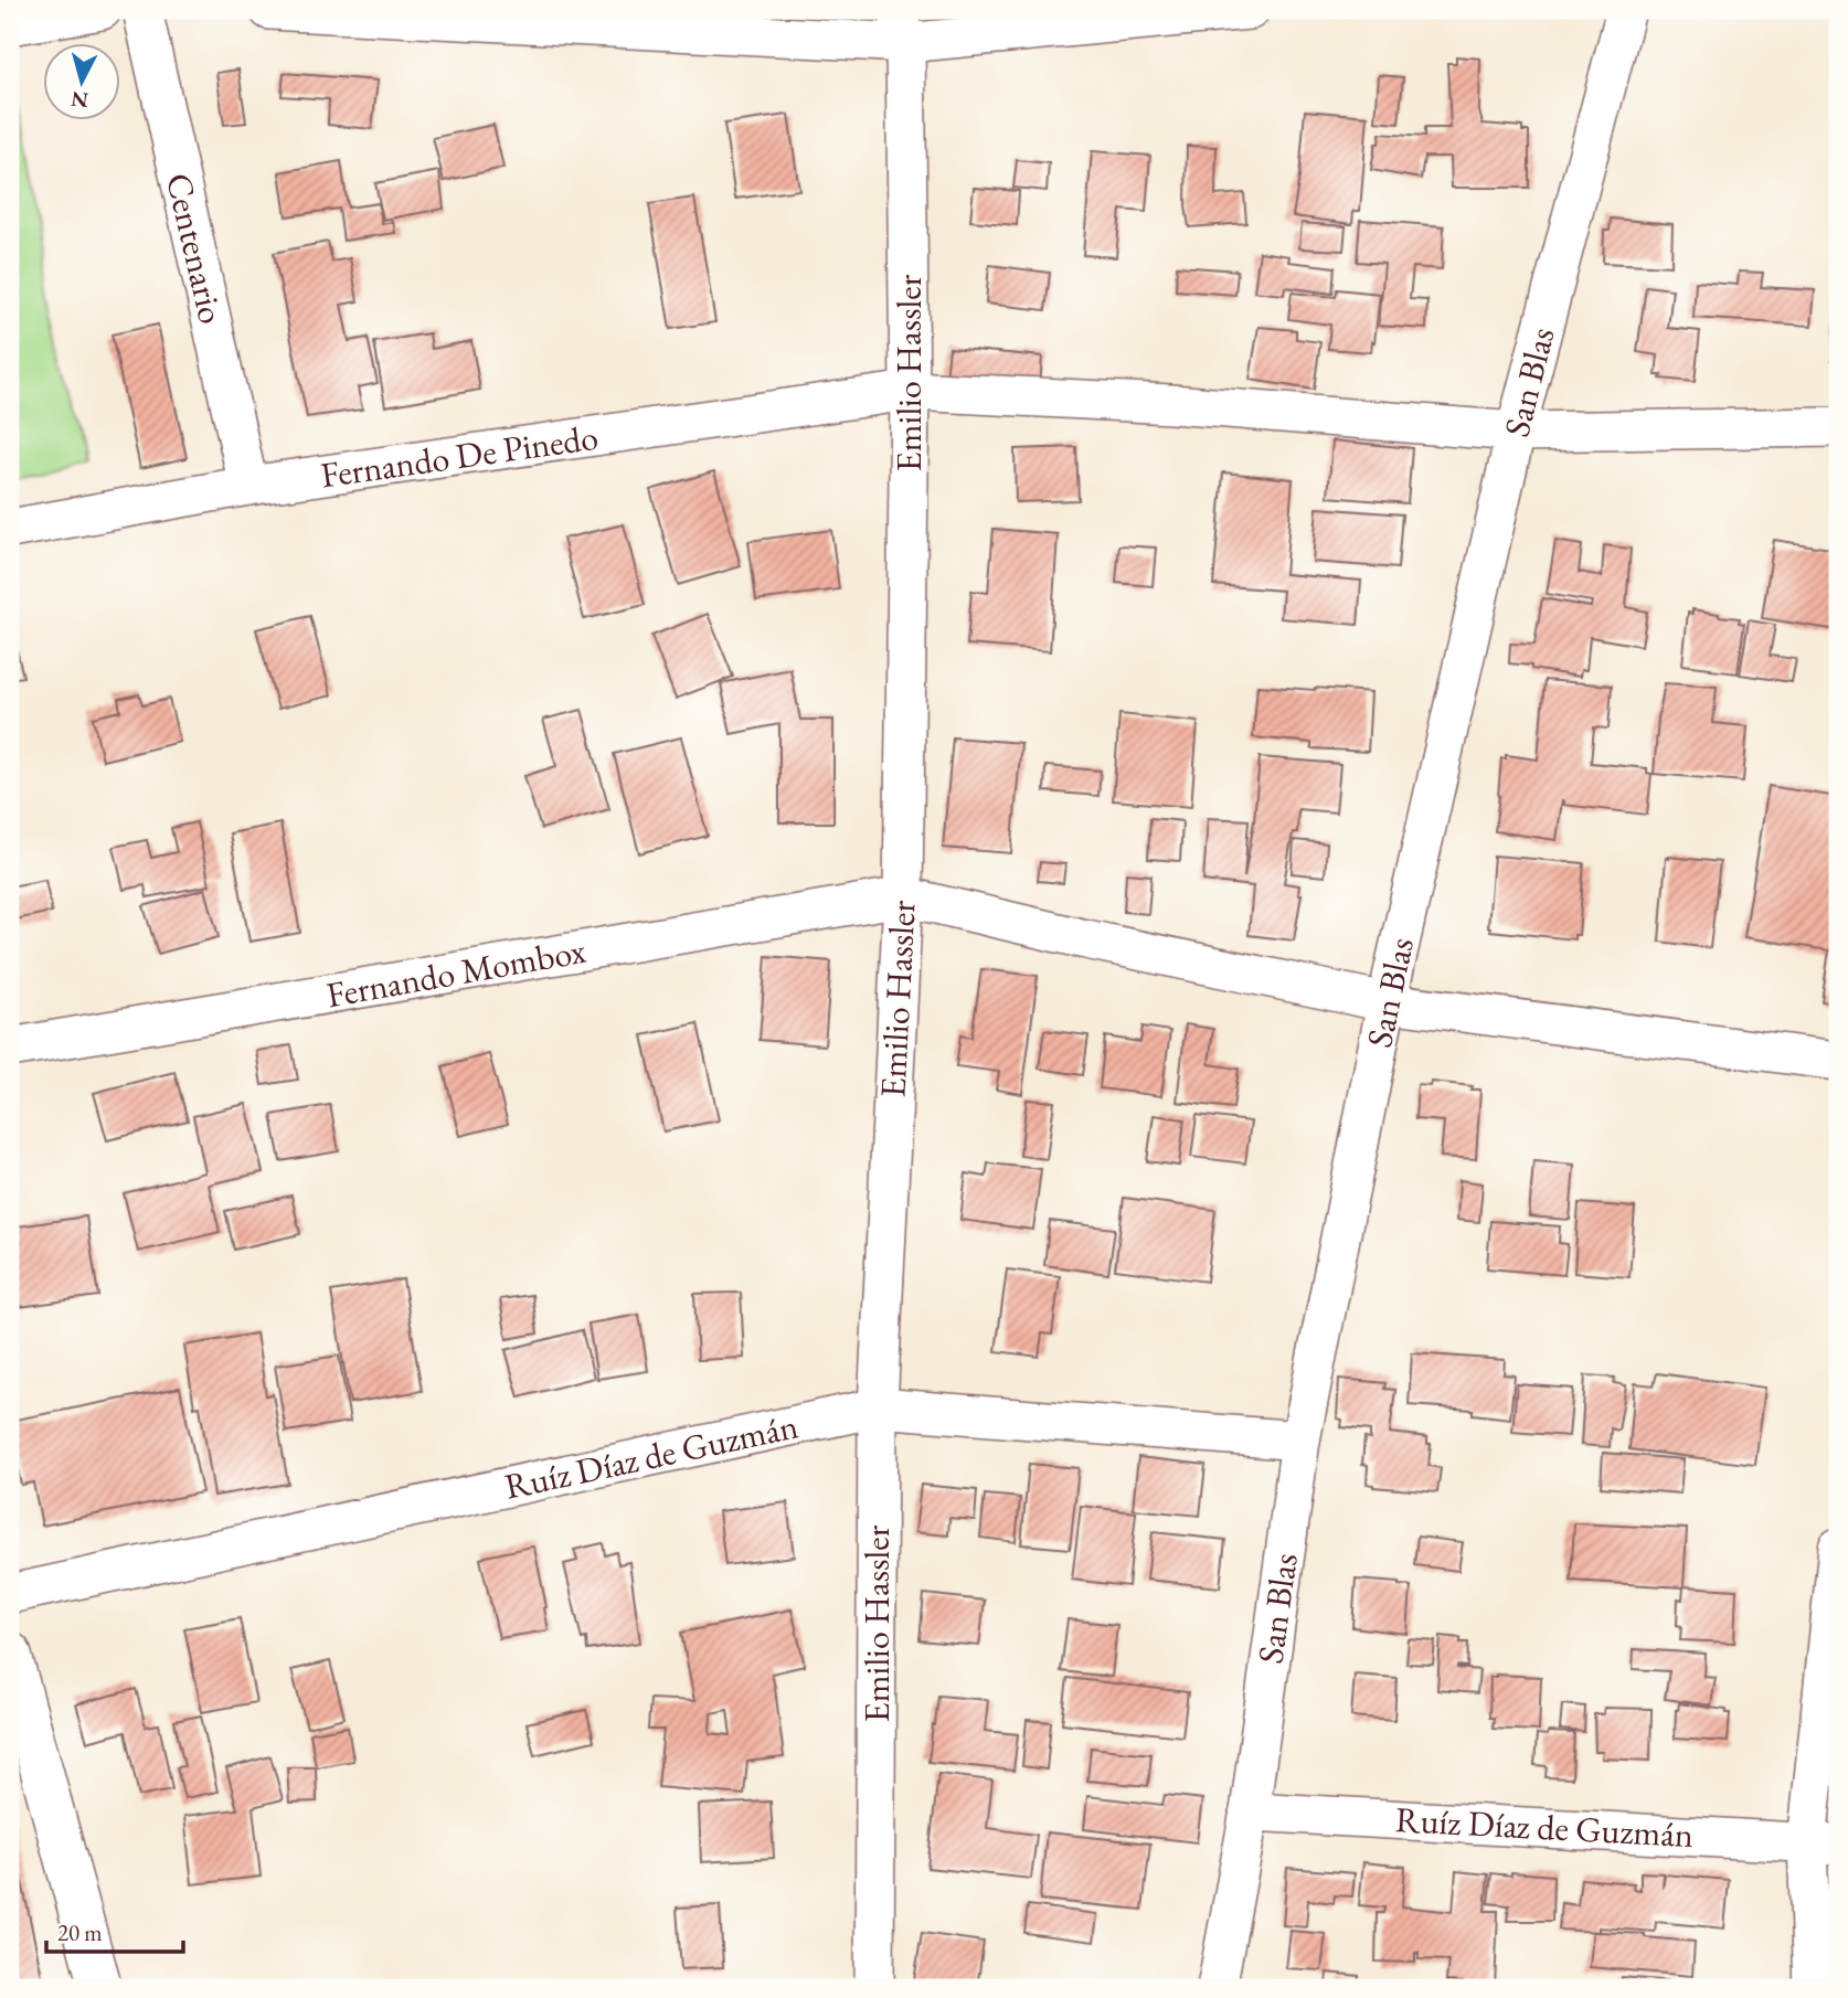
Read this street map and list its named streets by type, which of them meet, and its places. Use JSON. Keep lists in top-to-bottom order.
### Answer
{
  "streets": {
    "street": [
      "Centenario",
      "Emilio Hassler",
      "San Blas",
      "Fernando De Pinedo",
      "Fernando Mombox",
      "Ruíz Díaz de Guzmán"
    ]
  },
  "crossings": [
    ["Centenario", "Fernando De Pinedo"],
    ["Emilio Hassler", "Fernando De Pinedo"],
    ["Emilio Hassler", "Fernando Mombox"],
    ["Emilio Hassler", "Ruíz Díaz de Guzmán"],
    ["San Blas", "Fernando De Pinedo"],
    ["San Blas", "Ruíz Díaz de Guzmán"]
  ],
  "scale_bar": "20 m",
  "north": "bottom"
}
